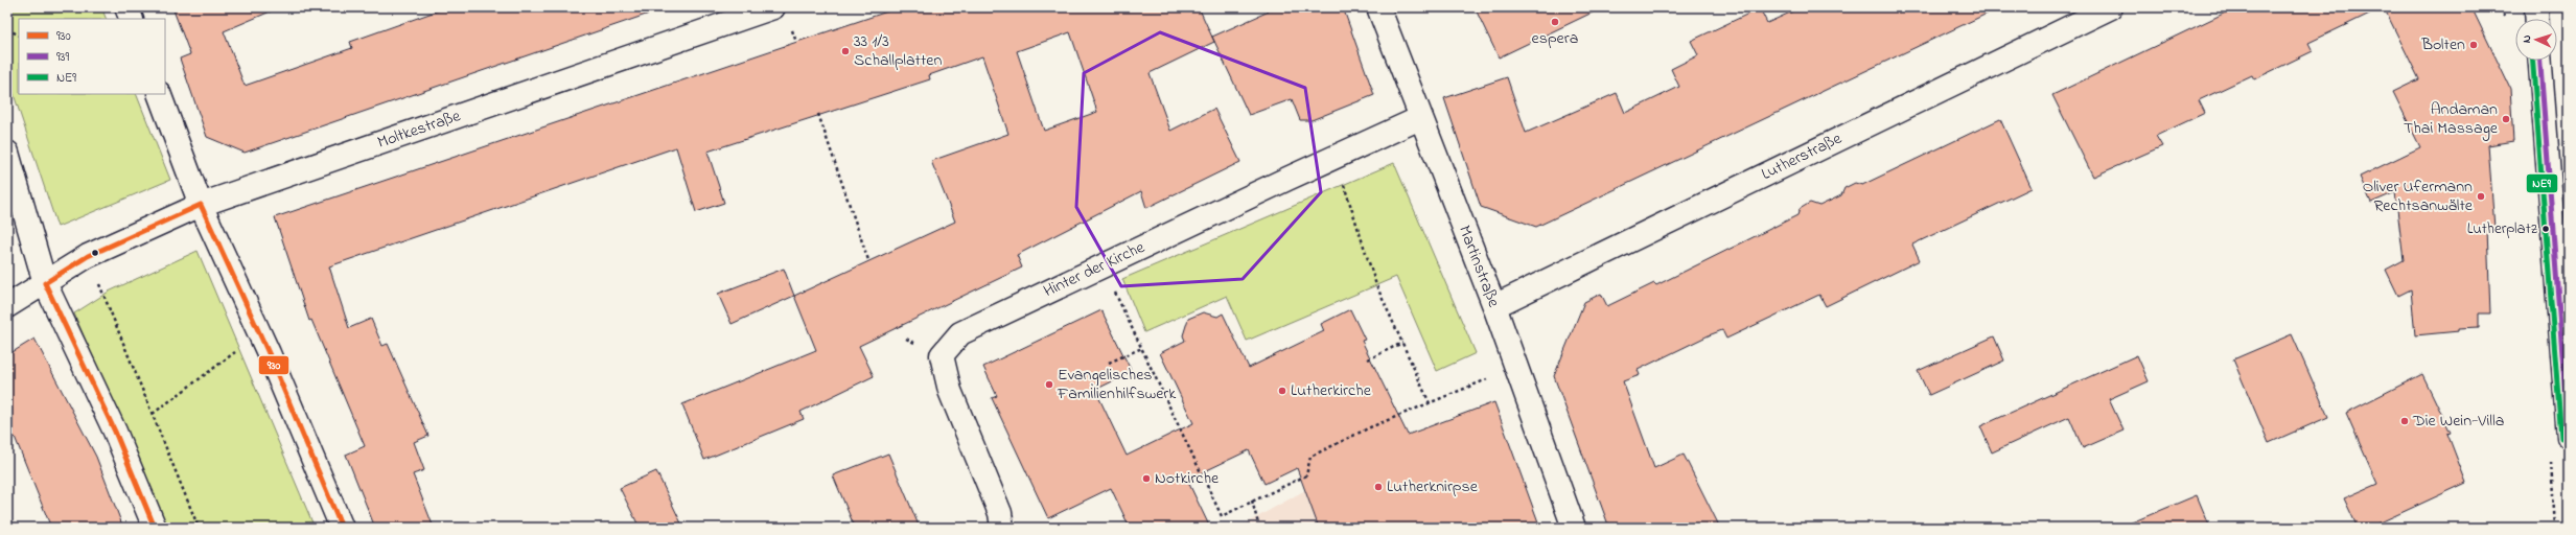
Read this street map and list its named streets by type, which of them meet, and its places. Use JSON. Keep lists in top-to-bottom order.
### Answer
{
  "streets": {
    "street": [
      "Moltkestraße",
      "Lutherstraße",
      "Martinstraße",
      "Hinter der Kirche"
    ]
  },
  "crossings": [
    ["Lutherstraße", "Martinstraße"],
    ["Martinstraße", "Hinter der Kirche"]
  ],
  "places": [
    "espera",
    "Bolten",
    "33 1/3 Schallplatten",
    "Andaman Thai Massage",
    "Oliver Ufermann Rechtsanwälte",
    "Lutherplatz",
    "Evangelisches Familienhilfswerk",
    "Lutherkirche",
    "Die Wein-Villa",
    "Notkirche",
    "Lutherknirpse"
  ],
  "lines": ["transit line 939", "transit line NE9", "transit line 930"],
  "legend": ["930", "939", "NE9"],
  "north": "left"
}
